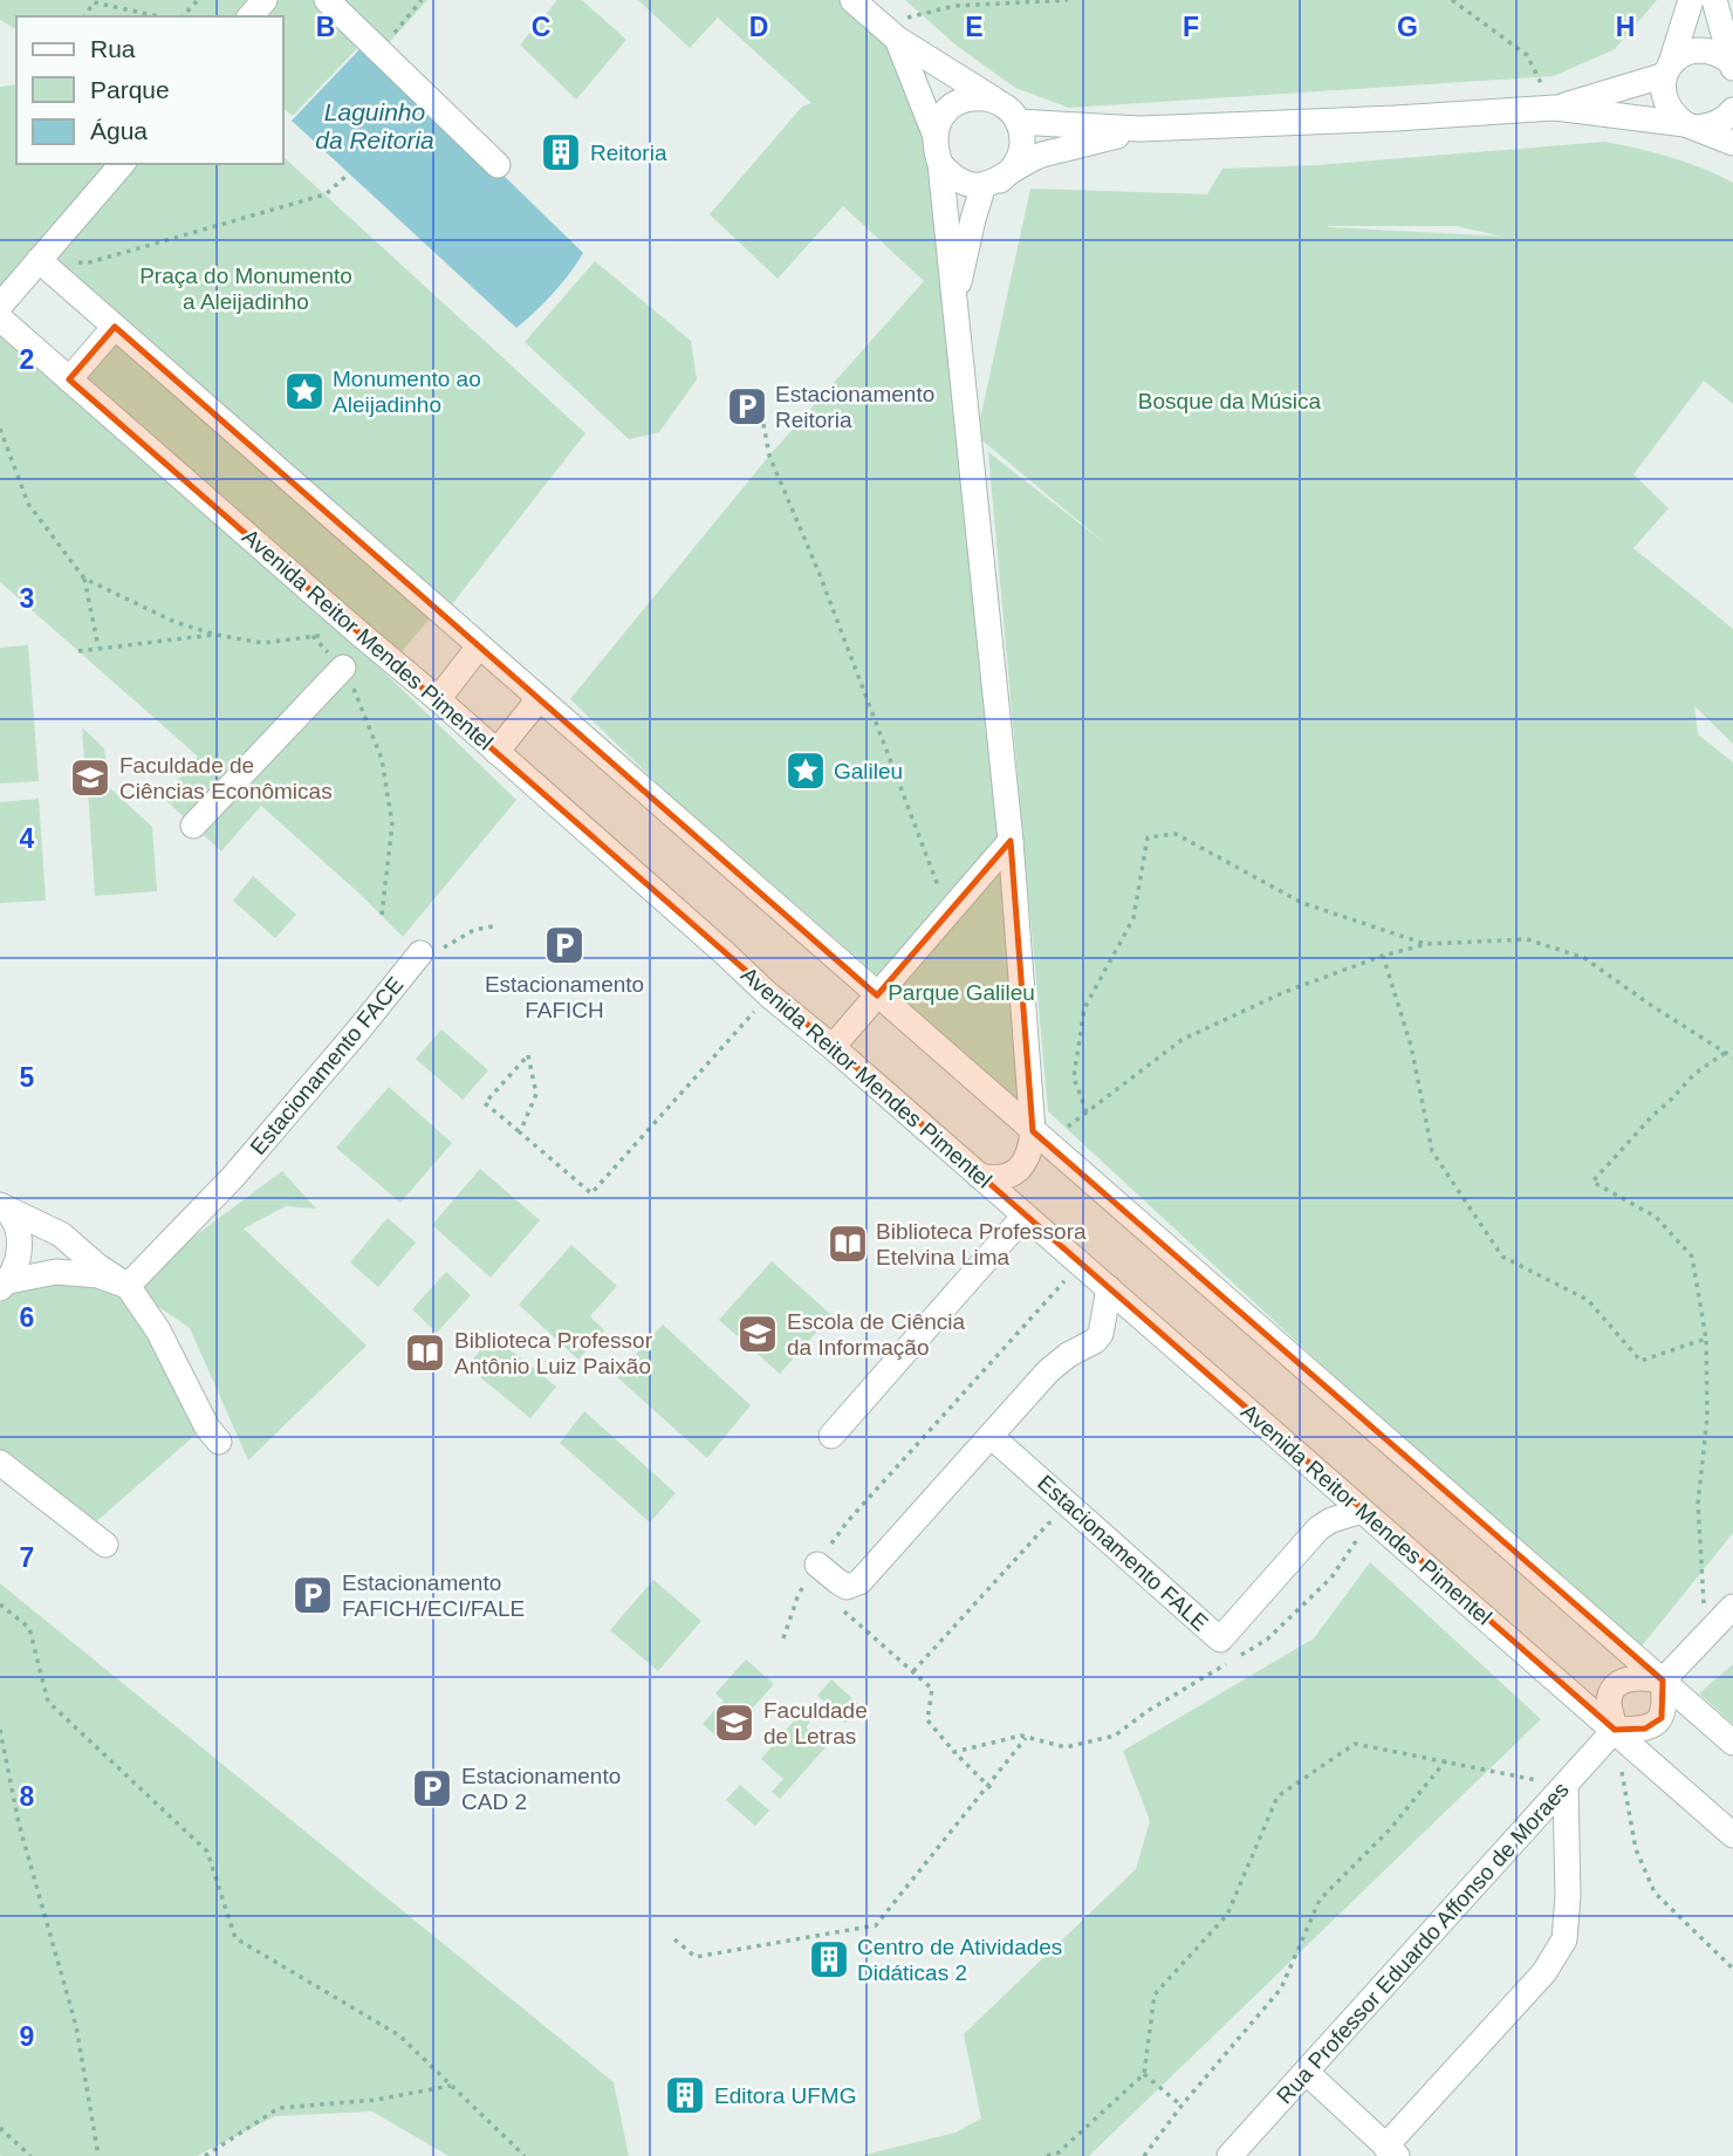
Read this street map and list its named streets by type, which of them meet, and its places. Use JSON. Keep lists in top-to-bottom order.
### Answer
{
  "streets": {
    "street": [
      "Avenida Reitor Mendes Pimentel",
      "Estacionamento FACE",
      "Estacionamento FALE",
      "Rua Professor Eduardo Affonso de Moraes"
    ]
  },
  "crossings": [
    ["Avenida Reitor Mendes Pimentel", "Estacionamento FALE"],
    ["Avenida Reitor Mendes Pimentel", "Rua Professor Eduardo Affonso de Moraes"]
  ],
  "water": ["Laguinho da Reitoria"],
  "parks": ["Praça do Monumento a Aleijadinho", "Bosque da Música", "Parque Galileu"],
  "places": {
    "building": ["Reitoria", "Centro de Atividades Didáticas 2", "Editora UFMG"],
    "place": ["Monumento ao Aleijadinho", "Galileu"],
    "parking": [
      "Estacionamento Reitoria",
      "Estacionamento FAFICH",
      "Estacionamento FAFICH/ECI/FALE",
      "Estacionamento CAD 2"
    ],
    "school or university": ["Faculdade de Ciências Econômicas", "Escola de Ciência da Informação", "Faculdade de Letras"],
    "library": ["Biblioteca Professora Etelvina Lima", "Biblioteca Professor Antônio Luiz Paixão"]
  },
  "legend": ["Rua", "Parque", "Água"],
  "grid": {
    "columns": [
      "B",
      "C",
      "D",
      "E",
      "F",
      "G",
      "H"
    ],
    "rows": [
      "2",
      "3",
      "4",
      "5",
      "6",
      "7",
      "8",
      "9"
    ]
  }
}
